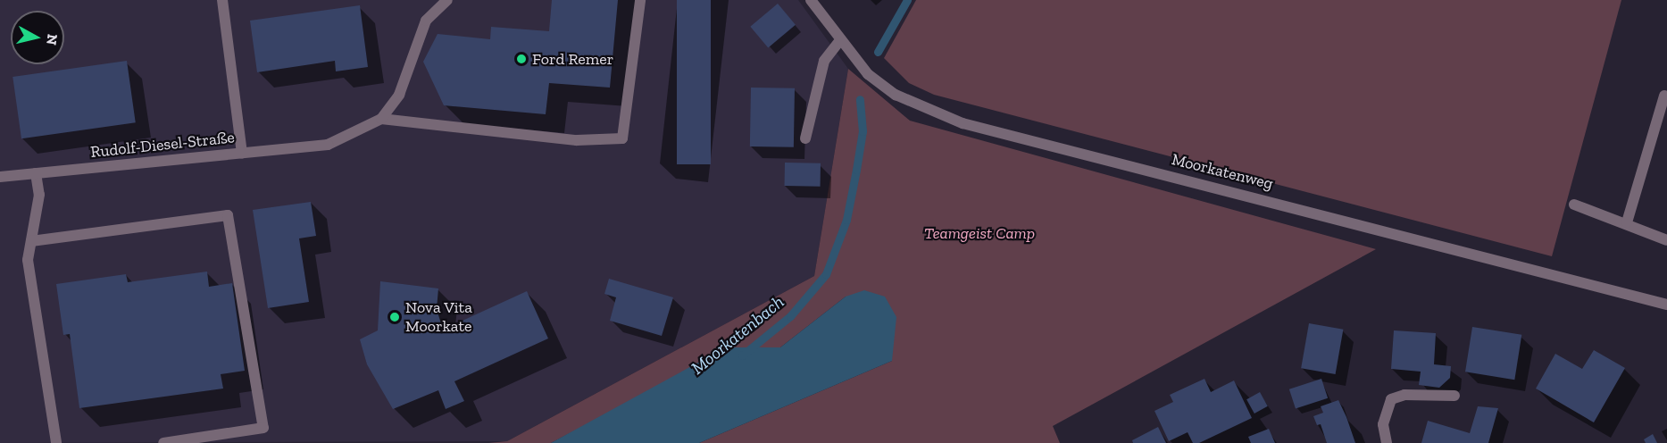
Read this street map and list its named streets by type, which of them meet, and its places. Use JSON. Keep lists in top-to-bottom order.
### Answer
{
  "streets": {
    "street": ["Rudolf-Diesel-Straße", "Moorkatenweg"]
  },
  "water": ["Moorkatenbach"],
  "parks": ["Teamgeist Camp"],
  "places": ["Ford Remer", "Nova Vita Moorkate"],
  "north": "right"
}
